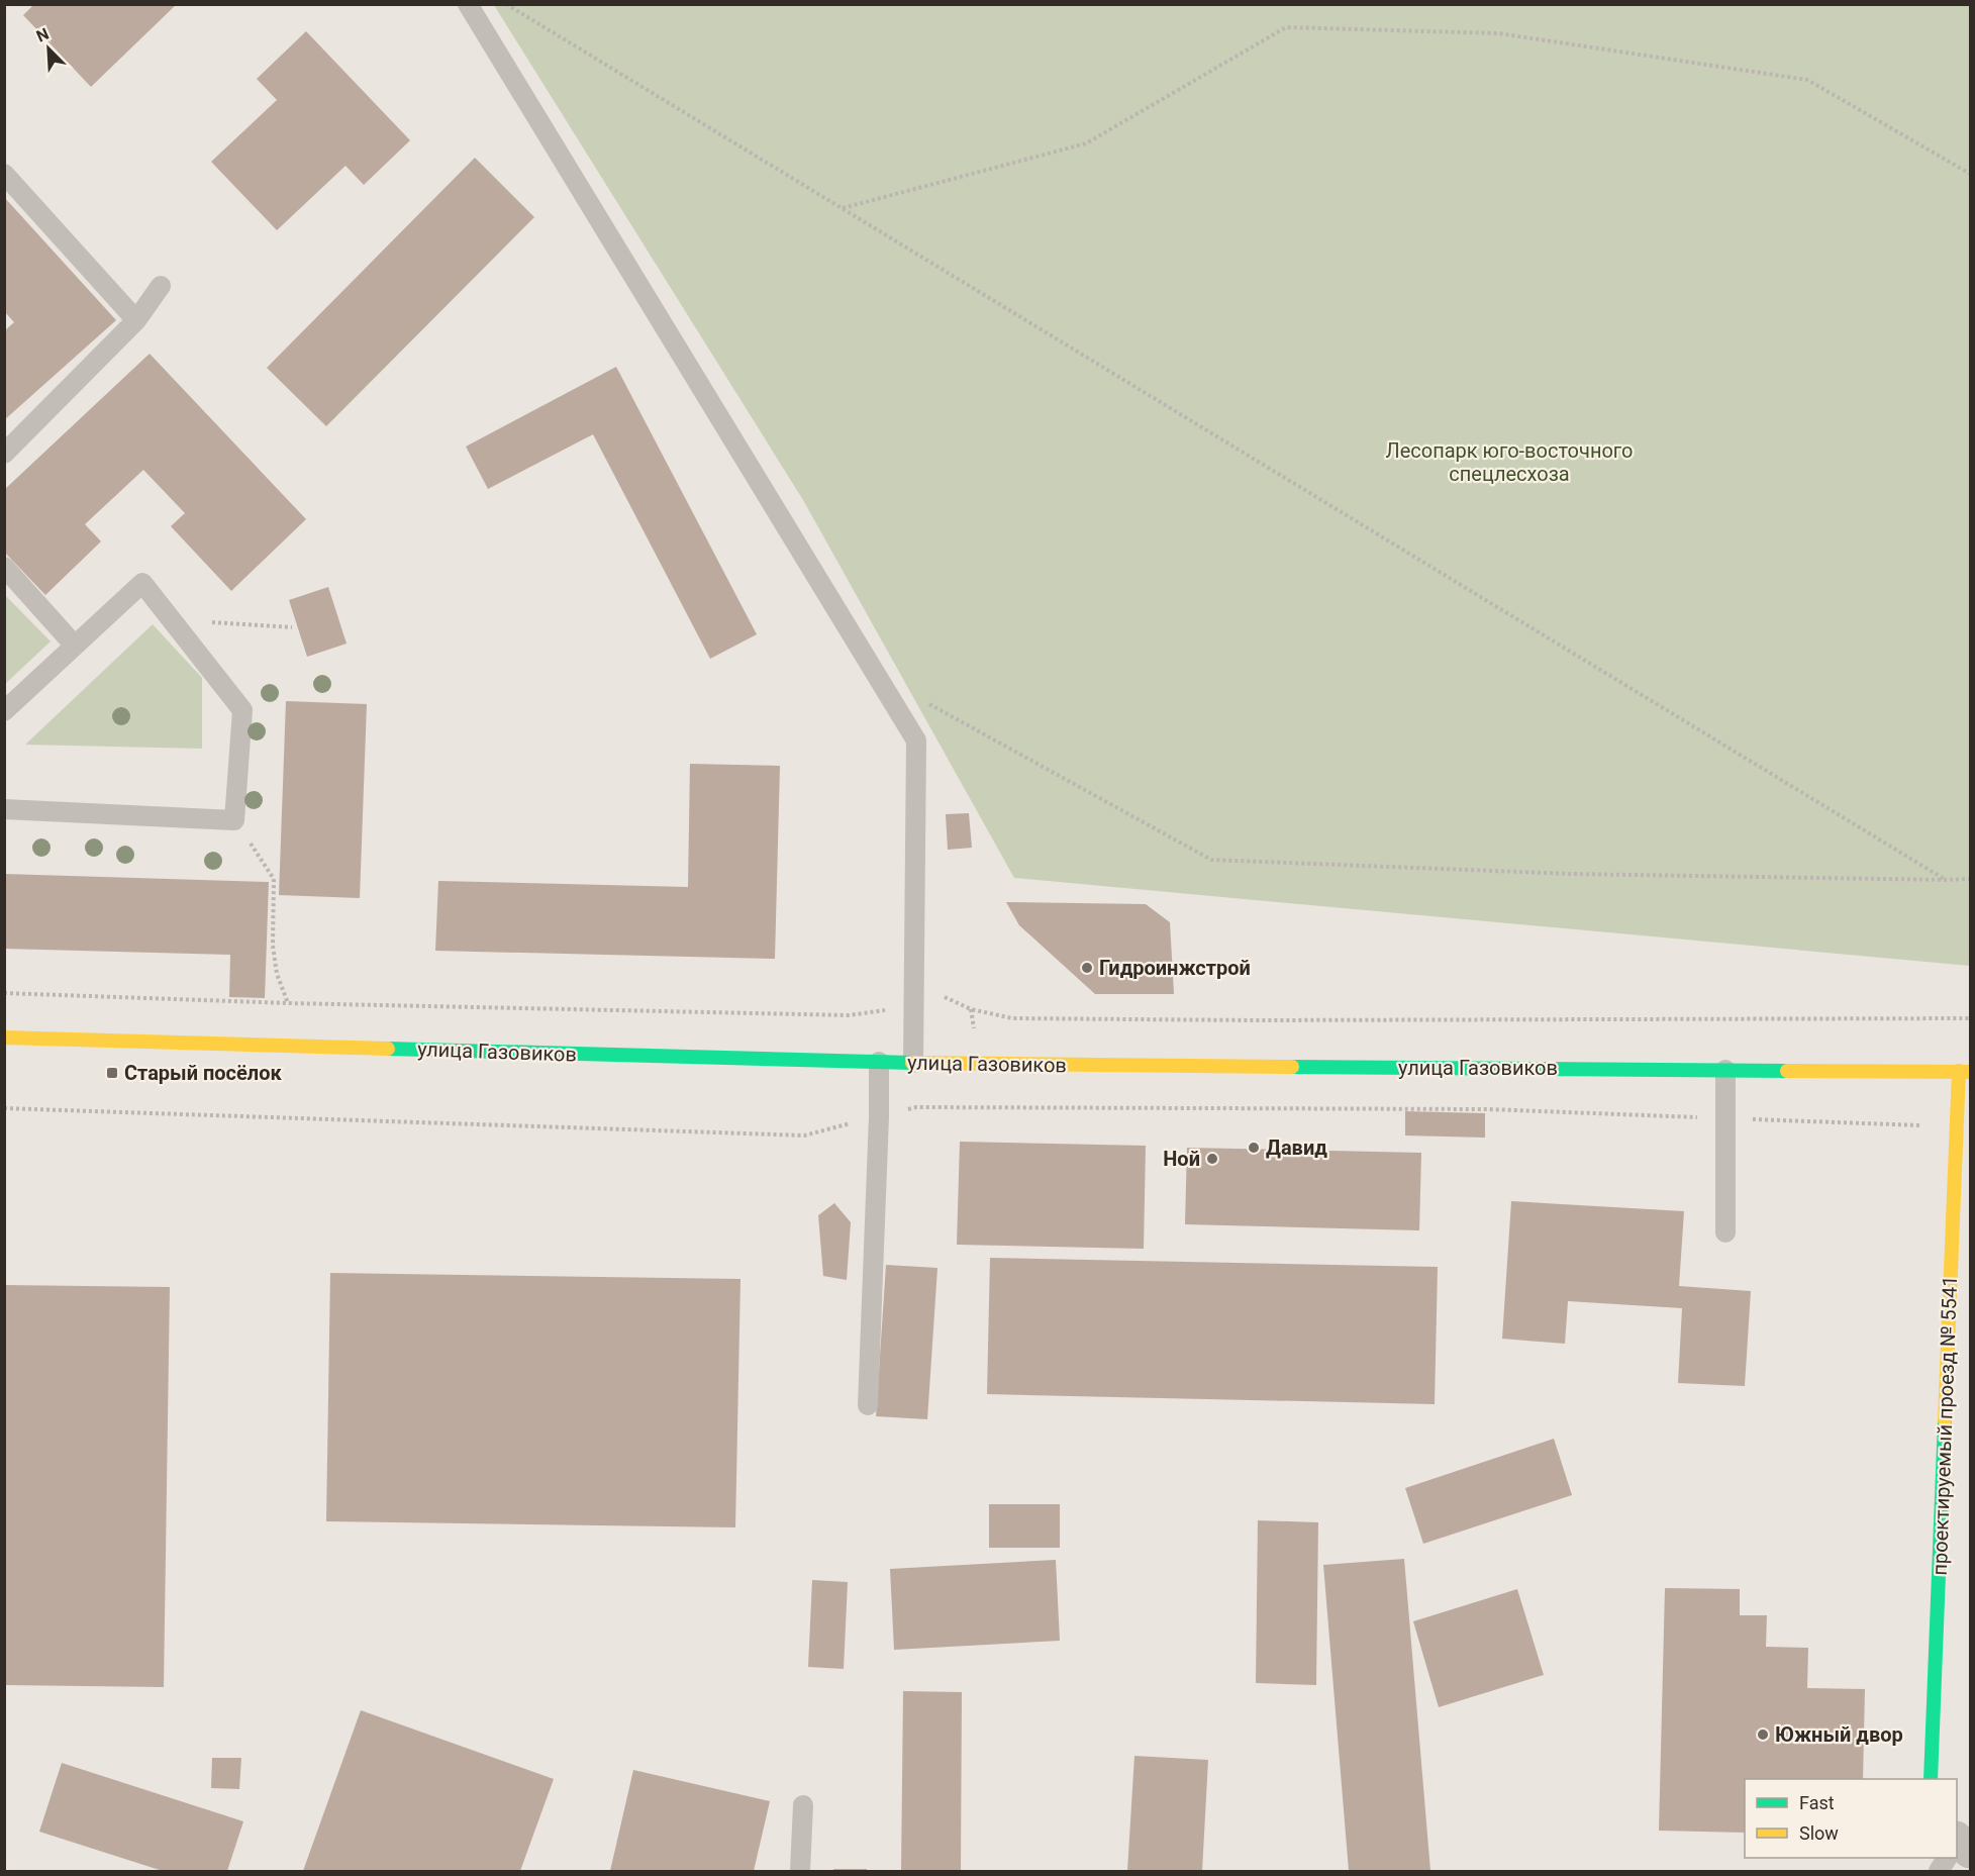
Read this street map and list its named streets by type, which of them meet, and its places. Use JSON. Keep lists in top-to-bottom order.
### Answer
{
  "streets": {
    "street": ["улица Газовиков", "проектируемый проезд № 5541"]
  },
  "crossings": [
    ["улица Газовиков", "проектируемый проезд № 5541"]
  ],
  "parks": ["Лесопарк юго-восточного спецлесхоза"],
  "places": {
    "other": [
      "Гидроинжстрой",
      "Давид",
      "Ной",
      "Южный двор"
    ],
    "transit": ["Старый посёлок"]
  },
  "legend": ["Fast", "Slow"],
  "north": "top left"
}
